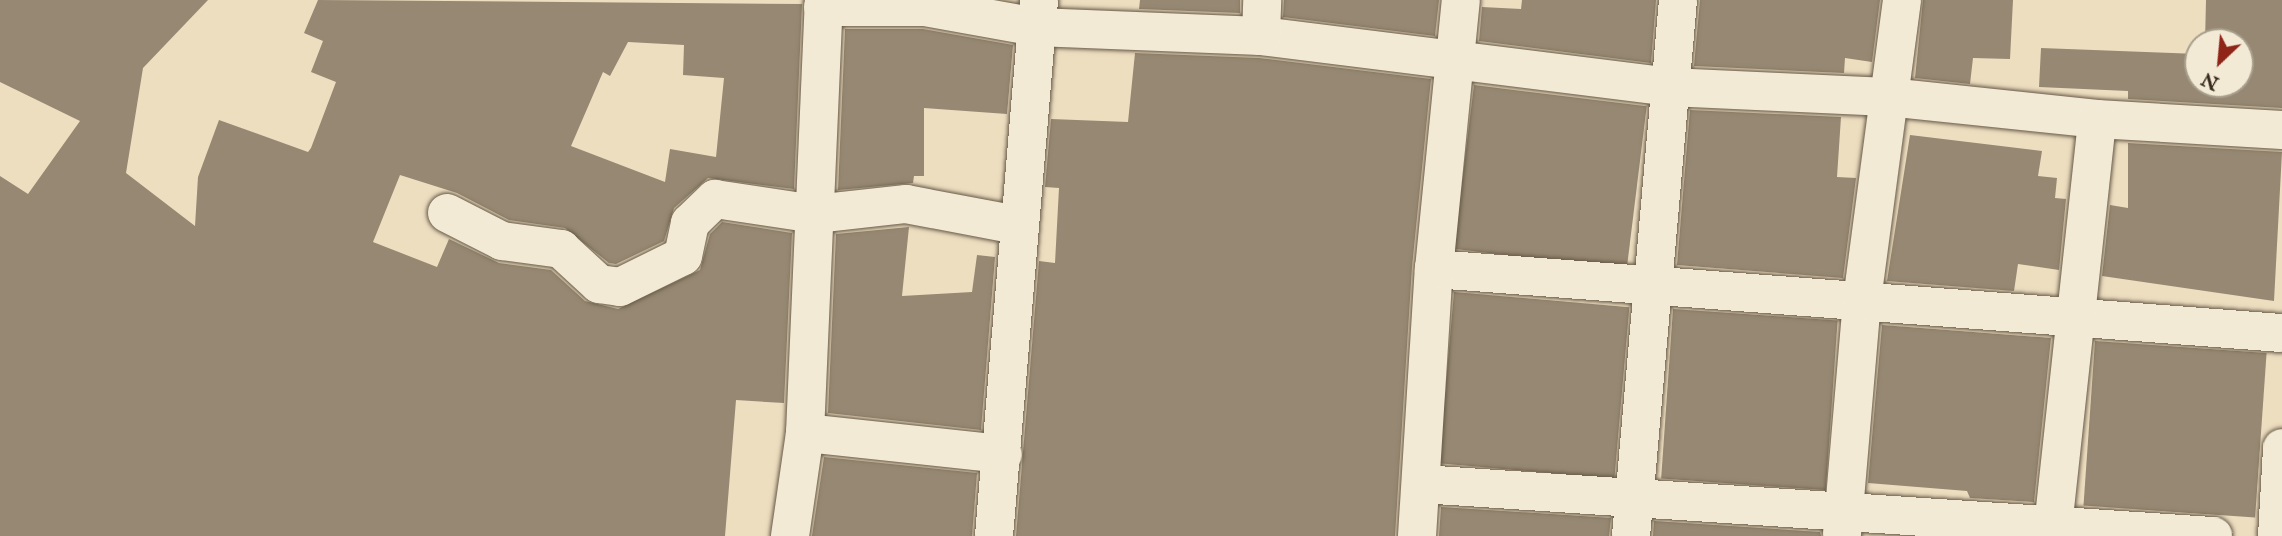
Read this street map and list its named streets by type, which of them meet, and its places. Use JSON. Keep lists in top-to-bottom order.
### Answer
{
  "north": "bottom left"
}
